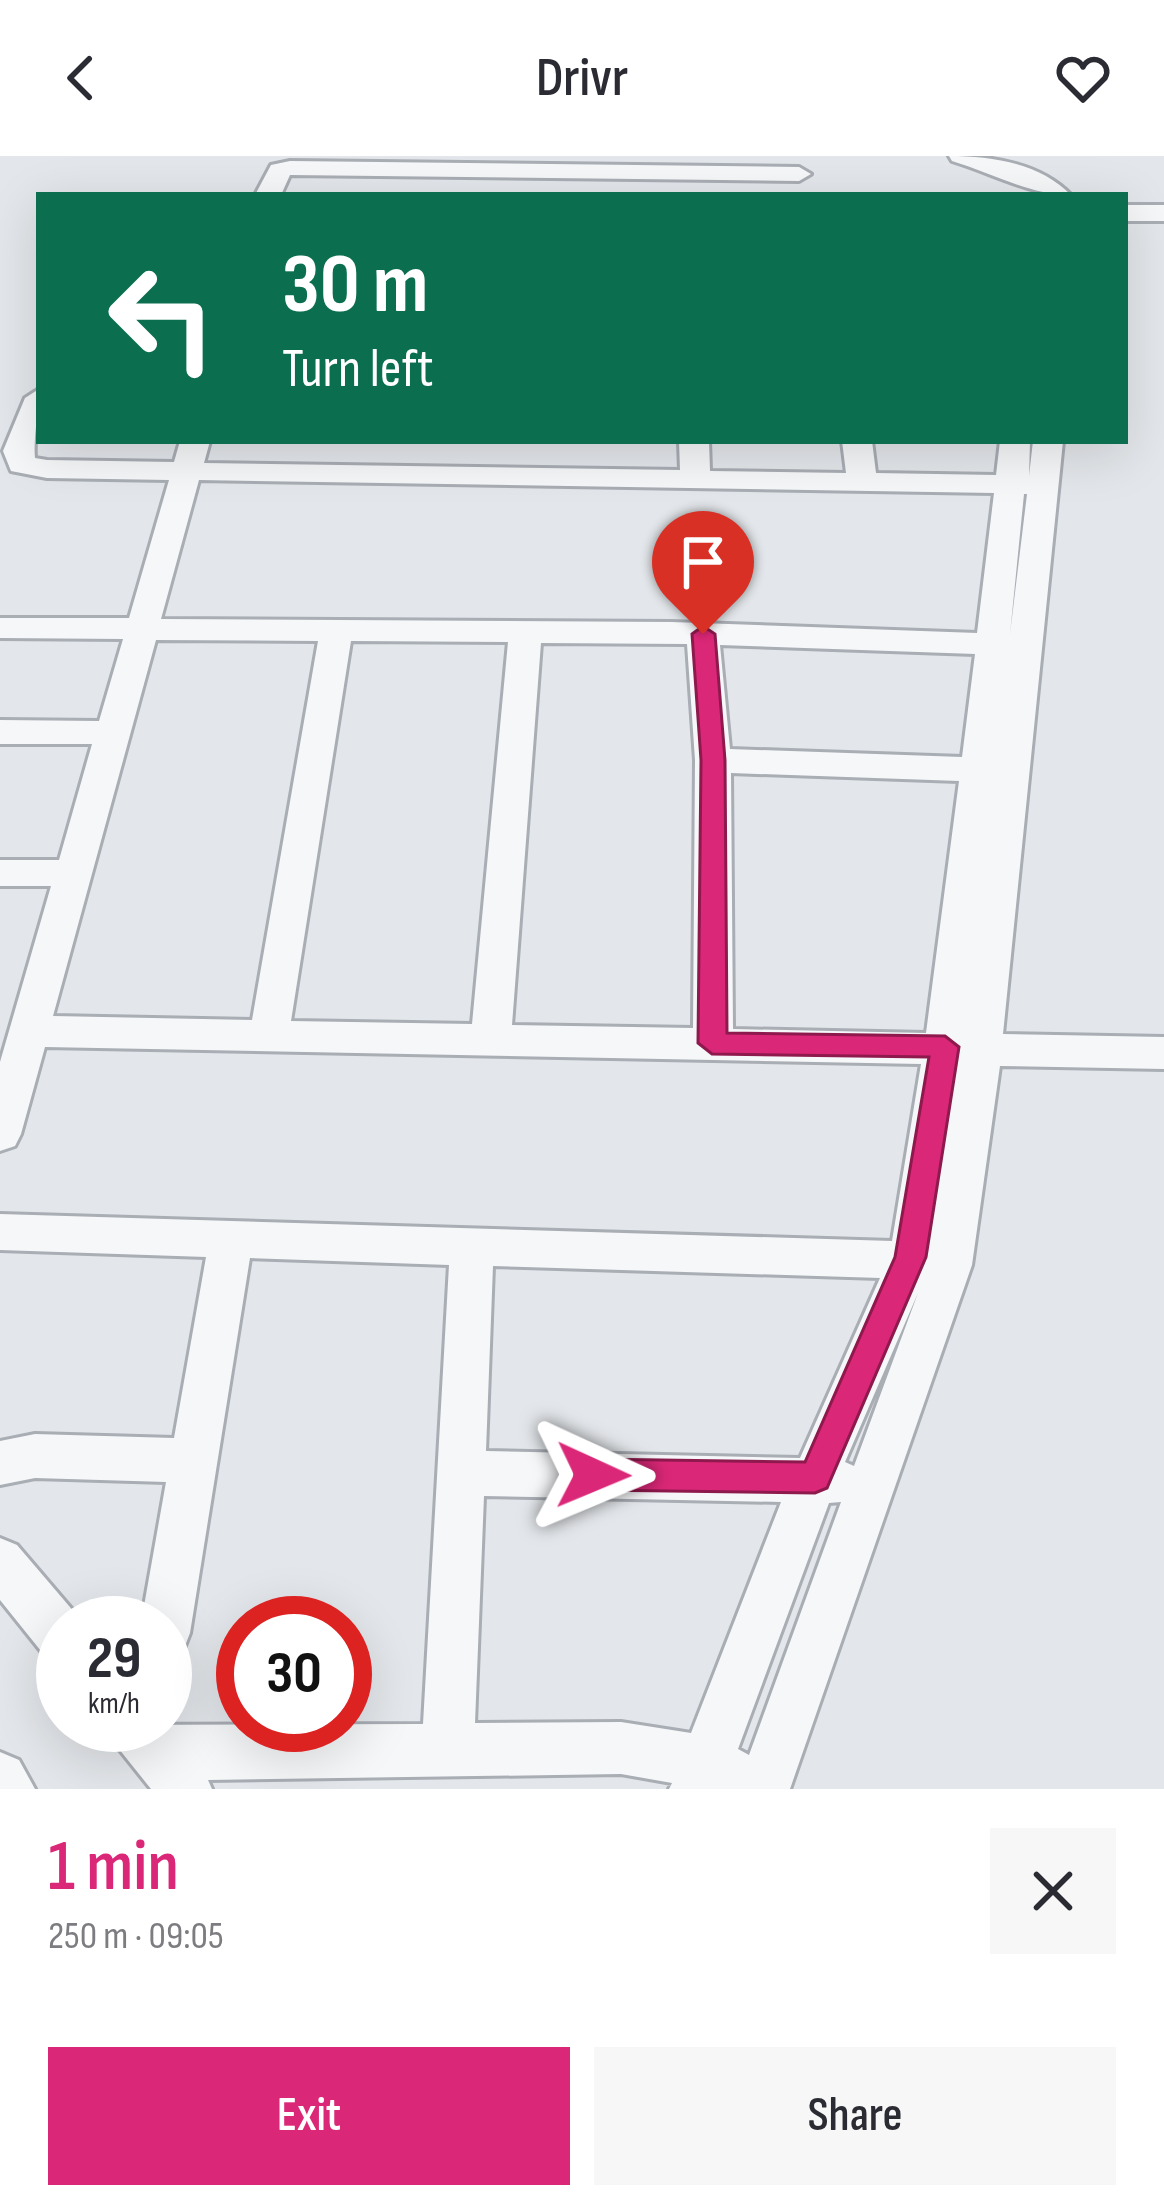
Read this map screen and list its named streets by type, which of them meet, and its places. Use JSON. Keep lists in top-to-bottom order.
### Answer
{
  "page": {
    "header": "Drivr",
    "turn": ["30 m", "Turn left"],
    "speed": "29 km/h",
    "limit": "30",
    "heading": ["1 min", "250 m · 09:05"],
    "buttons": ["Exit", "Share"]
  }
}
